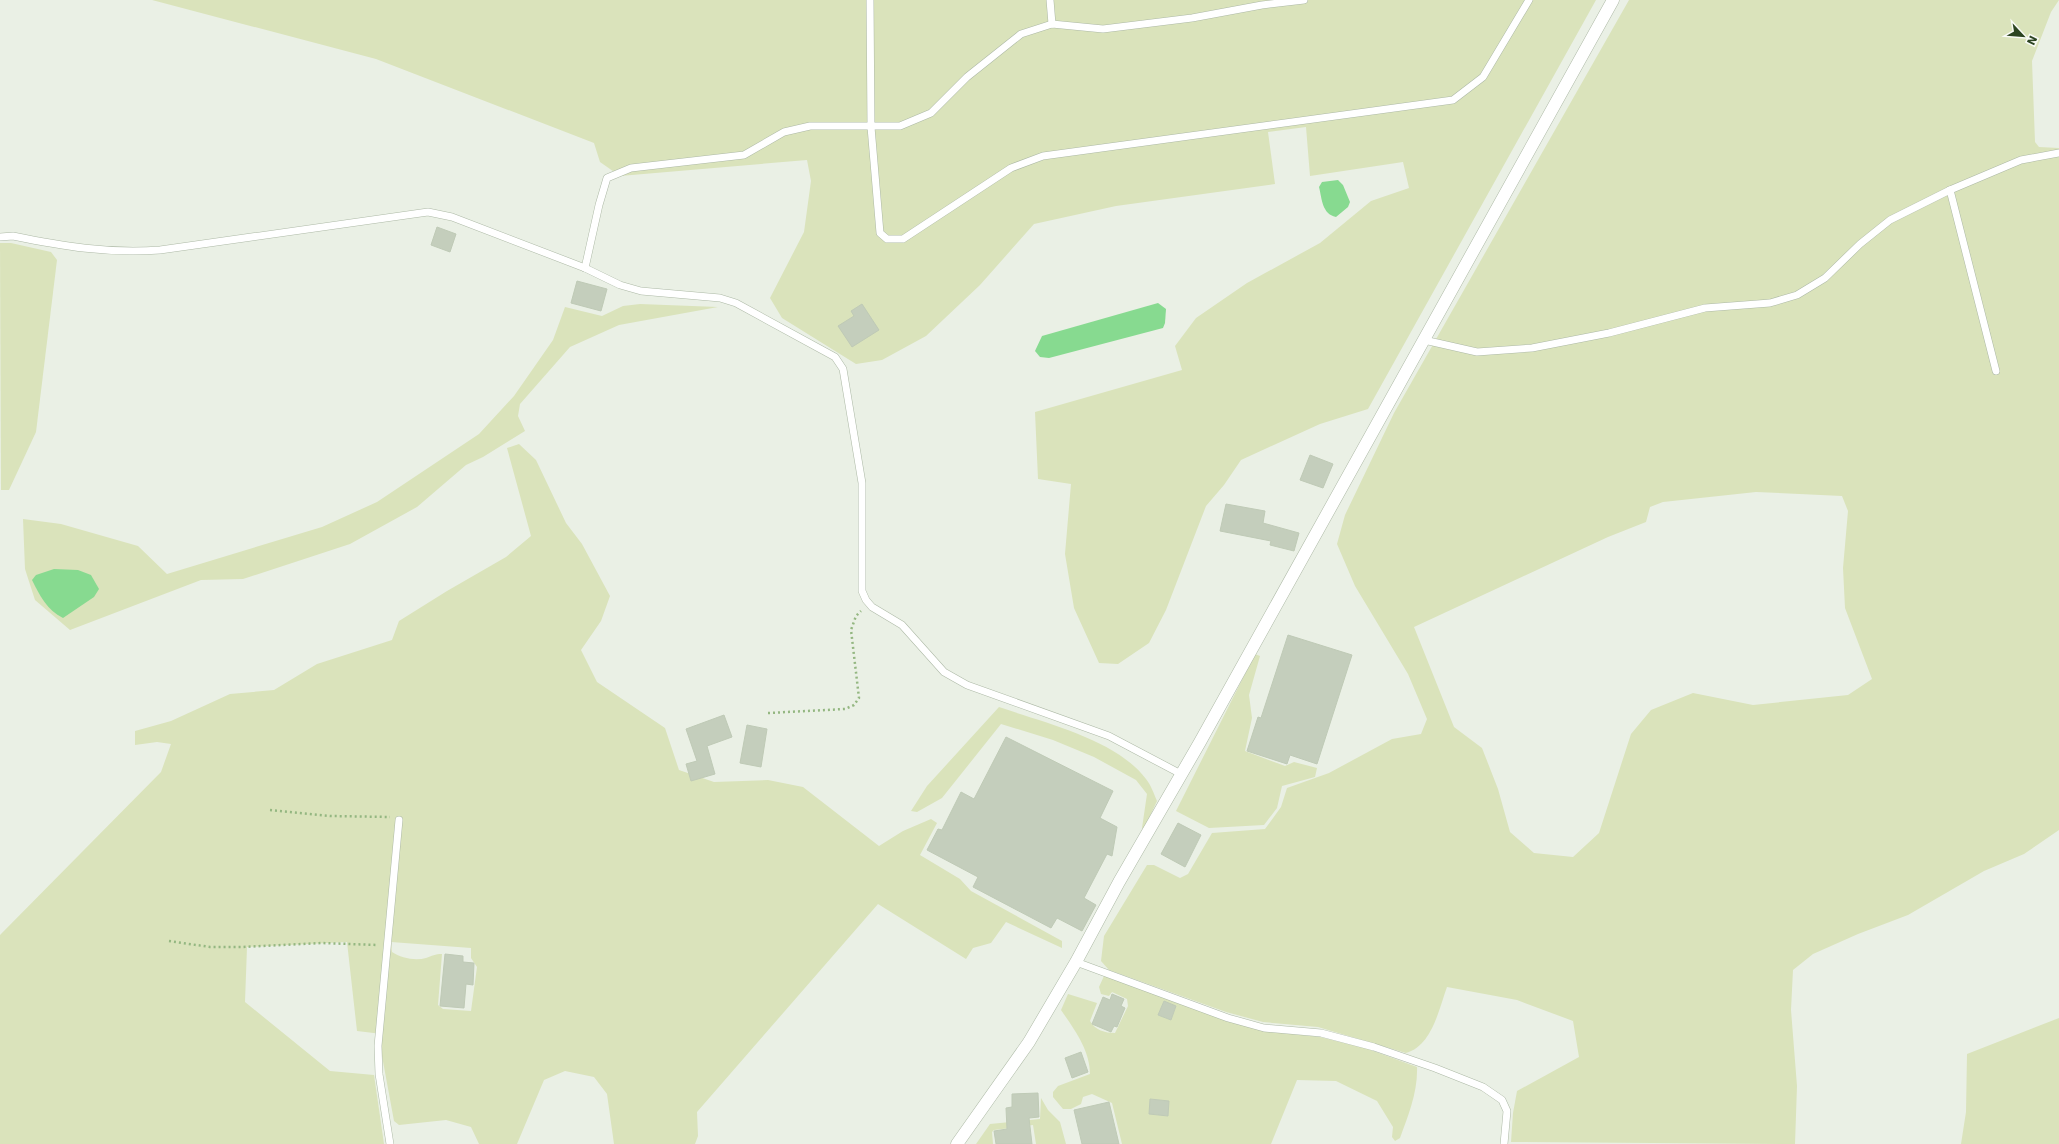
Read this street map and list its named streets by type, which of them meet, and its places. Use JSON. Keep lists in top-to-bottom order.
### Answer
{
  "north": "bottom right"
}
